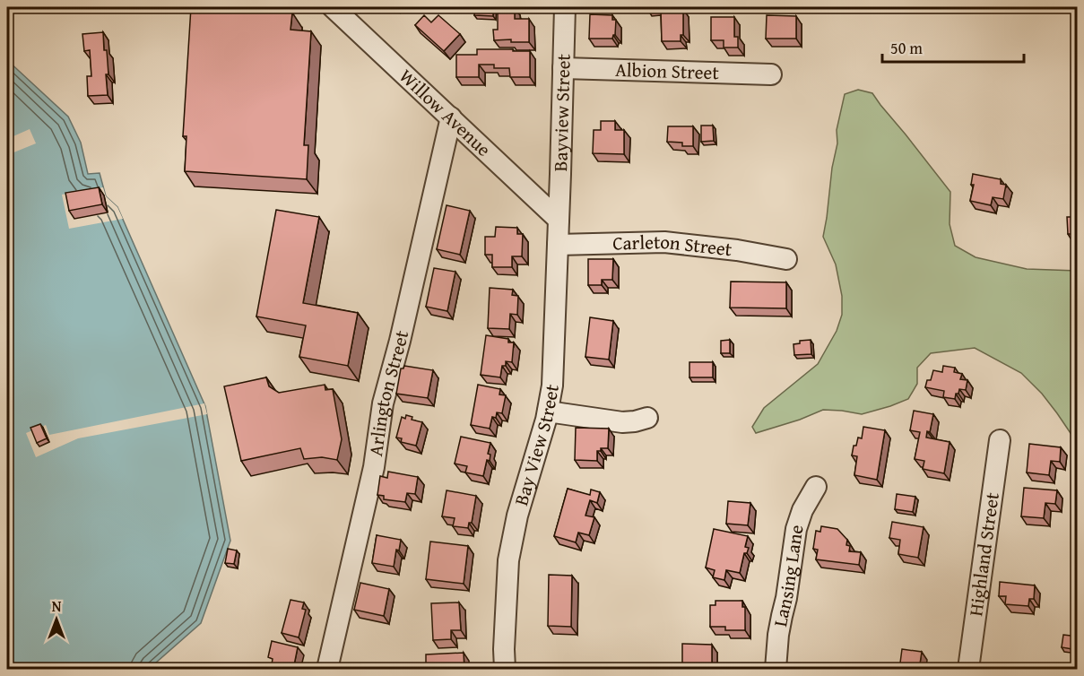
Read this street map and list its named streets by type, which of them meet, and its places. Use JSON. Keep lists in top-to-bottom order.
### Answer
{
  "streets": {
    "street": [
      "Albion Street",
      "Willow Avenue",
      "Bayview Street",
      "Carleton Street",
      "Arlington Street",
      "Bay View Street",
      "Highland Street",
      "Lansing Lane"
    ]
  },
  "crossings": [
    ["Albion Street", "Bayview Street"],
    ["Willow Avenue", "Bayview Street"],
    ["Willow Avenue", "Arlington Street"],
    ["Willow Avenue", "Bay View Street"],
    ["Bayview Street", "Bay View Street"],
    ["Carleton Street", "Bay View Street"]
  ],
  "scale_bar": "50 m",
  "north": "top"
}
